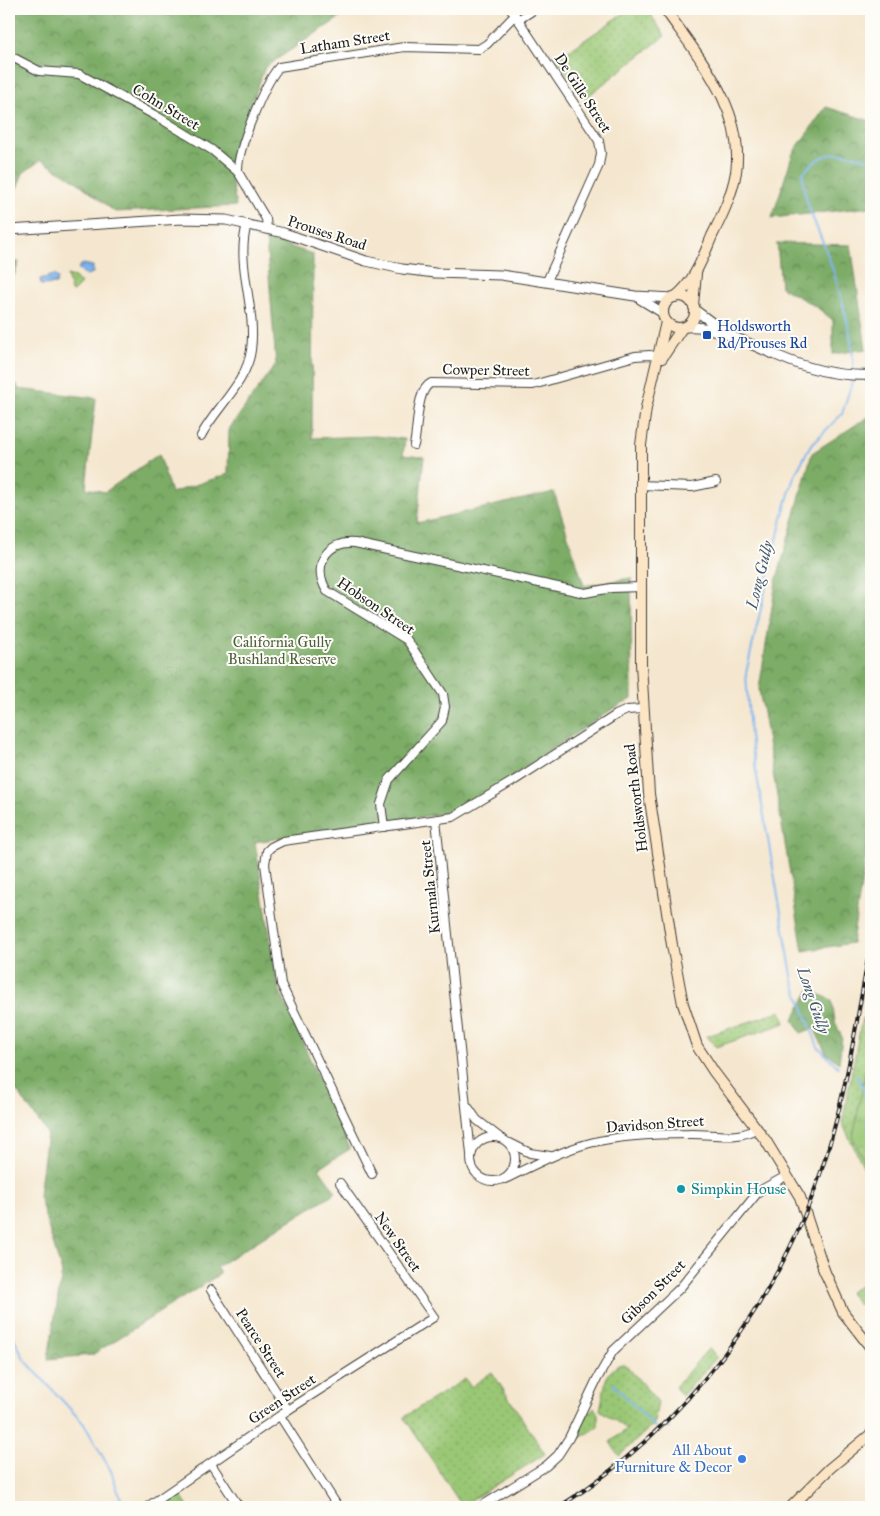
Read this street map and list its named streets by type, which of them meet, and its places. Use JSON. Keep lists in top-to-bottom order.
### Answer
{
  "streets": {
    "main road": ["Holdsworth Road"],
    "street": [
      "Latham Street",
      "De Gille Street",
      "Cohn Street",
      "Prouses Road",
      "Cowper Street",
      "Hobson Street",
      "Kurmala Street",
      "Davidson Street",
      "New Street",
      "Gibson Street",
      "Pearce Street",
      "Green Street"
    ]
  },
  "crossings": [
    ["Latham Street", "De Gille Street"],
    ["Latham Street", "Cohn Street"],
    ["De Gille Street", "Prouses Road"],
    ["Cohn Street", "Prouses Road"],
    ["Prouses Road", "Holdsworth Road"],
    ["Cowper Street", "Holdsworth Road"],
    ["Hobson Street", "Holdsworth Road"],
    ["Holdsworth Road", "Kurmala Street"],
    ["Holdsworth Road", "Davidson Street"],
    ["Holdsworth Road", "Gibson Street"],
    ["Kurmala Street", "Davidson Street"],
    ["New Street", "Green Street"],
    ["Pearce Street", "Green Street"]
  ],
  "water": ["Long Gully"],
  "parks": ["California Gully Bushland Reserve"],
  "places": {
    "transit": ["Holdsworth Rd/Prouses Rd"],
    "other": ["Simpkin House", "All About Furniture & Decor"]
  }
}
